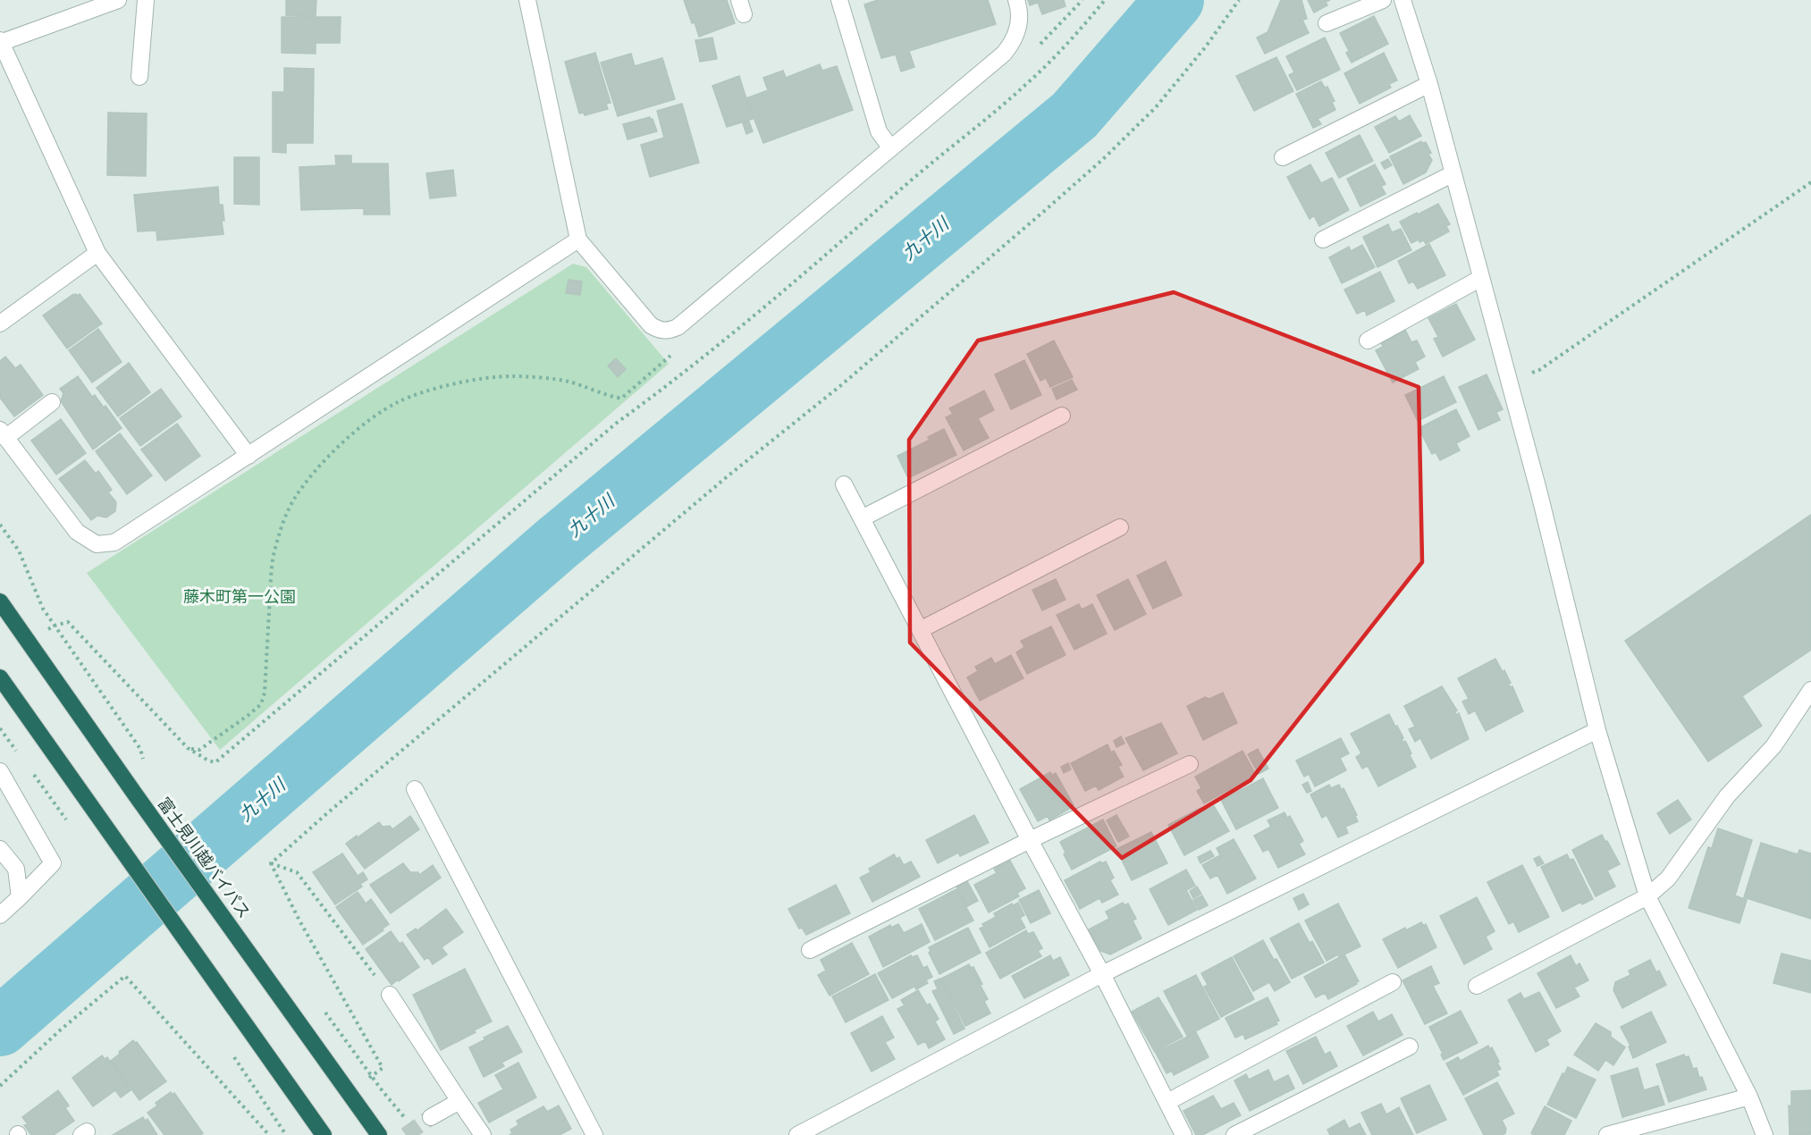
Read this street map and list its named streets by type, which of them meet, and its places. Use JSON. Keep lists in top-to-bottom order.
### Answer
{
  "streets": {
    "highway": ["富士見川越バイパス"]
  },
  "water": ["九十川"],
  "parks": ["藤木町第一公園"]
}
